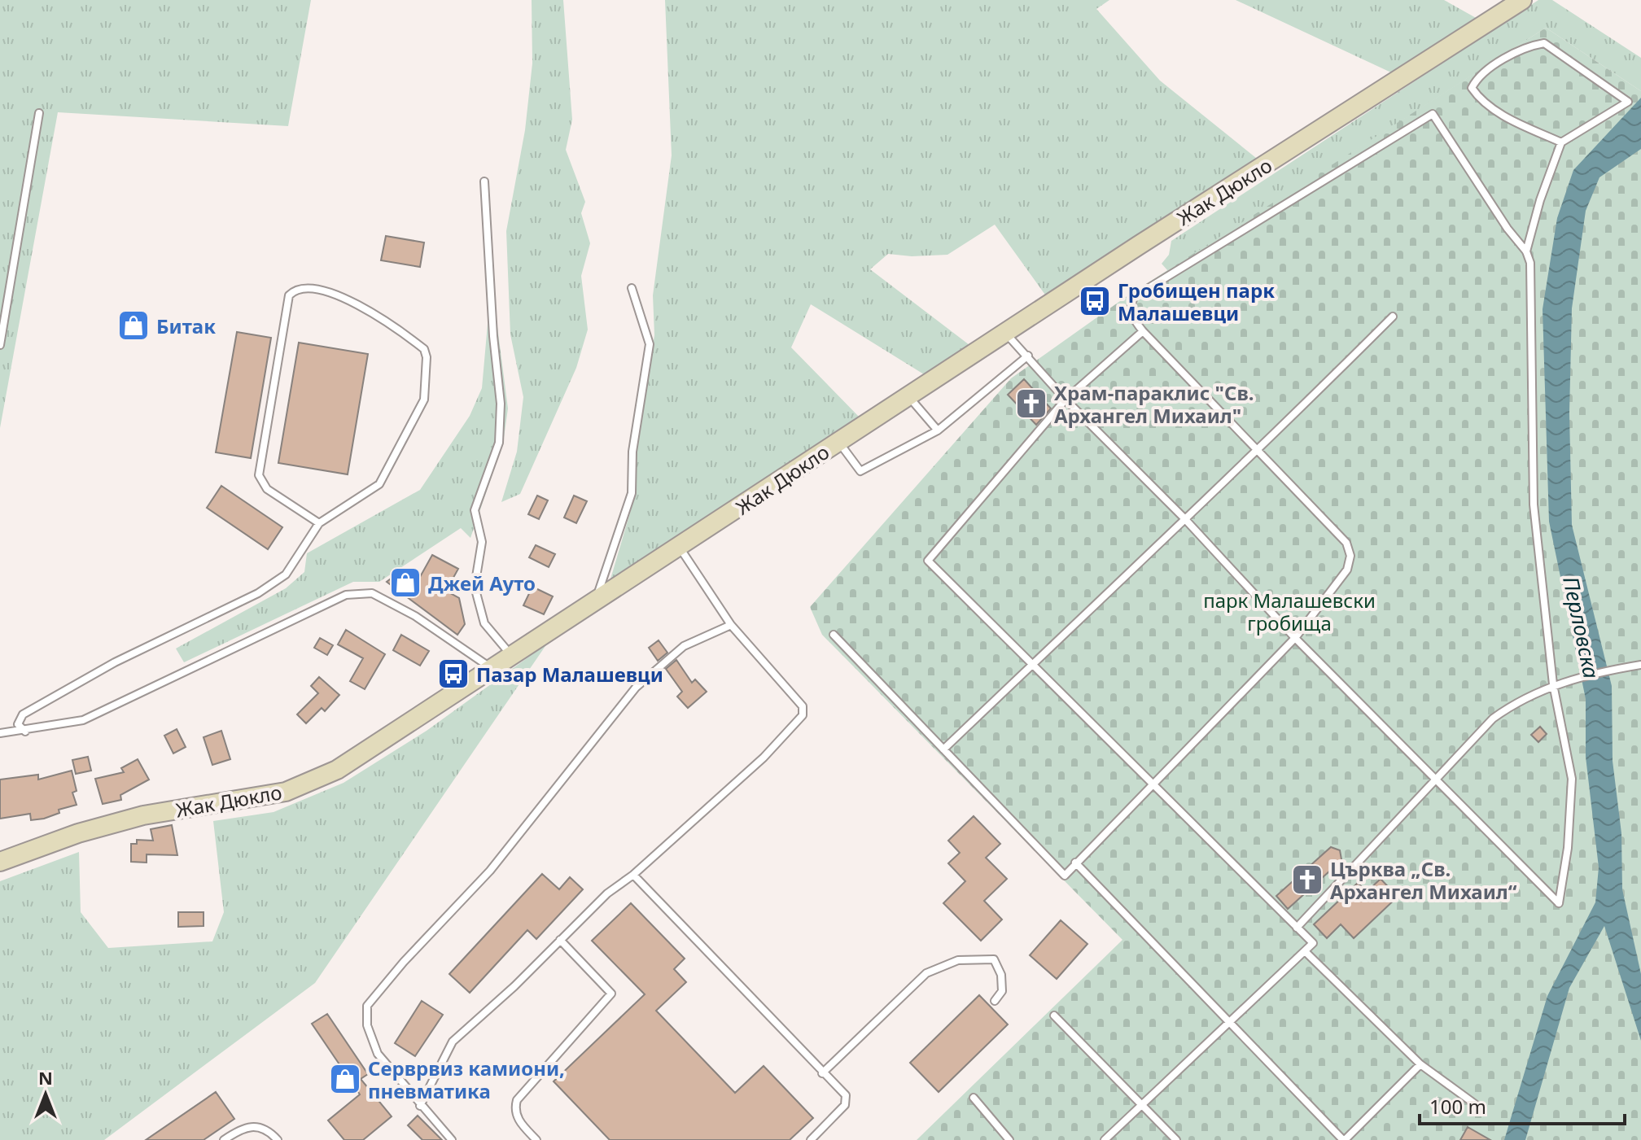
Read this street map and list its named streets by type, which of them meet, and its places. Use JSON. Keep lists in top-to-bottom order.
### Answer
{
  "streets": {
    "street": ["Жак Дюкло"]
  },
  "water": ["Перловска"],
  "parks": ["парк Малашевски гробища"],
  "places": {
    "bus stop": ["Гробищен парк Малашевци", "Пазар Малашевци"],
    "shop": ["Битак", "Джей Ауто", "Серврвиз камиони, пневматика"],
    "church": ["Храм-параклис \"Св. Архангел Михаил\"", "Църква „Св. Архангел Михаил“"]
  },
  "scale_bar": "100 m",
  "north": "top"
}
